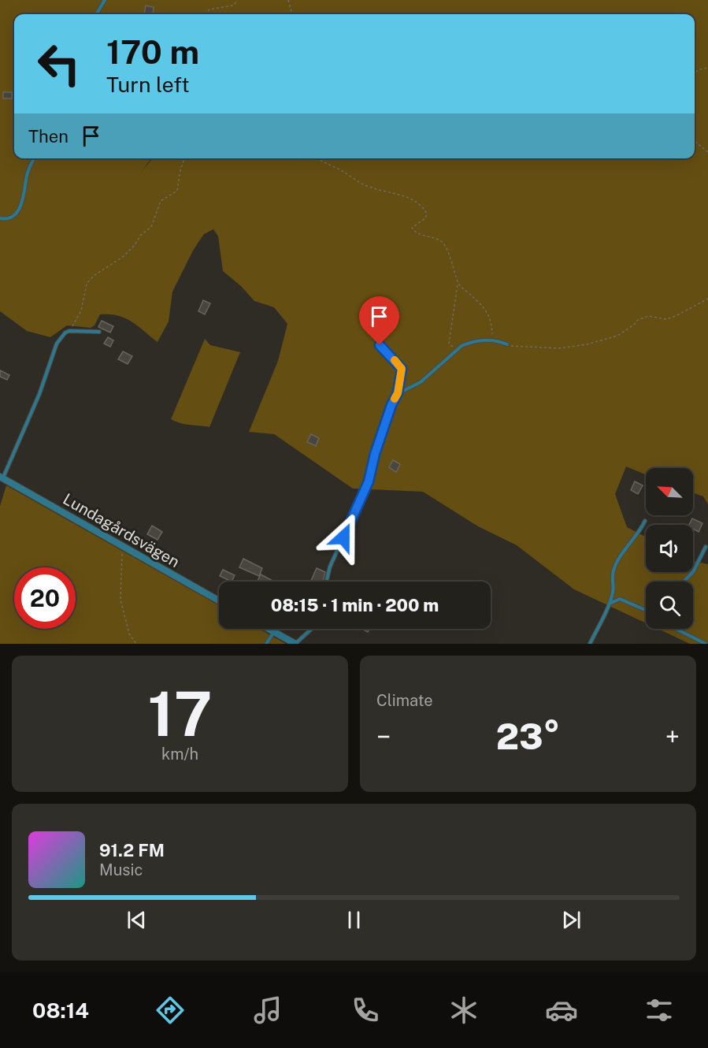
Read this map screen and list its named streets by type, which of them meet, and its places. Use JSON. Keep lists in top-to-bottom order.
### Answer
{
  "streets": {
    "street": ["Lundagårdsvägen"]
  },
  "north": "top left",
  "page": {
    "turn": ["170 m", "Turn left"],
    "then": "Then",
    "limit": "20",
    "trip": "08:15 · 1 min · 200 m",
    "tile": [
      ["17", "km/h"],
      "Climate"
    ],
    "heat": ["−", "23°", "+"],
    "song": ["91.2 FM", "Music"],
    "tabs": "08:14"
  }
}
